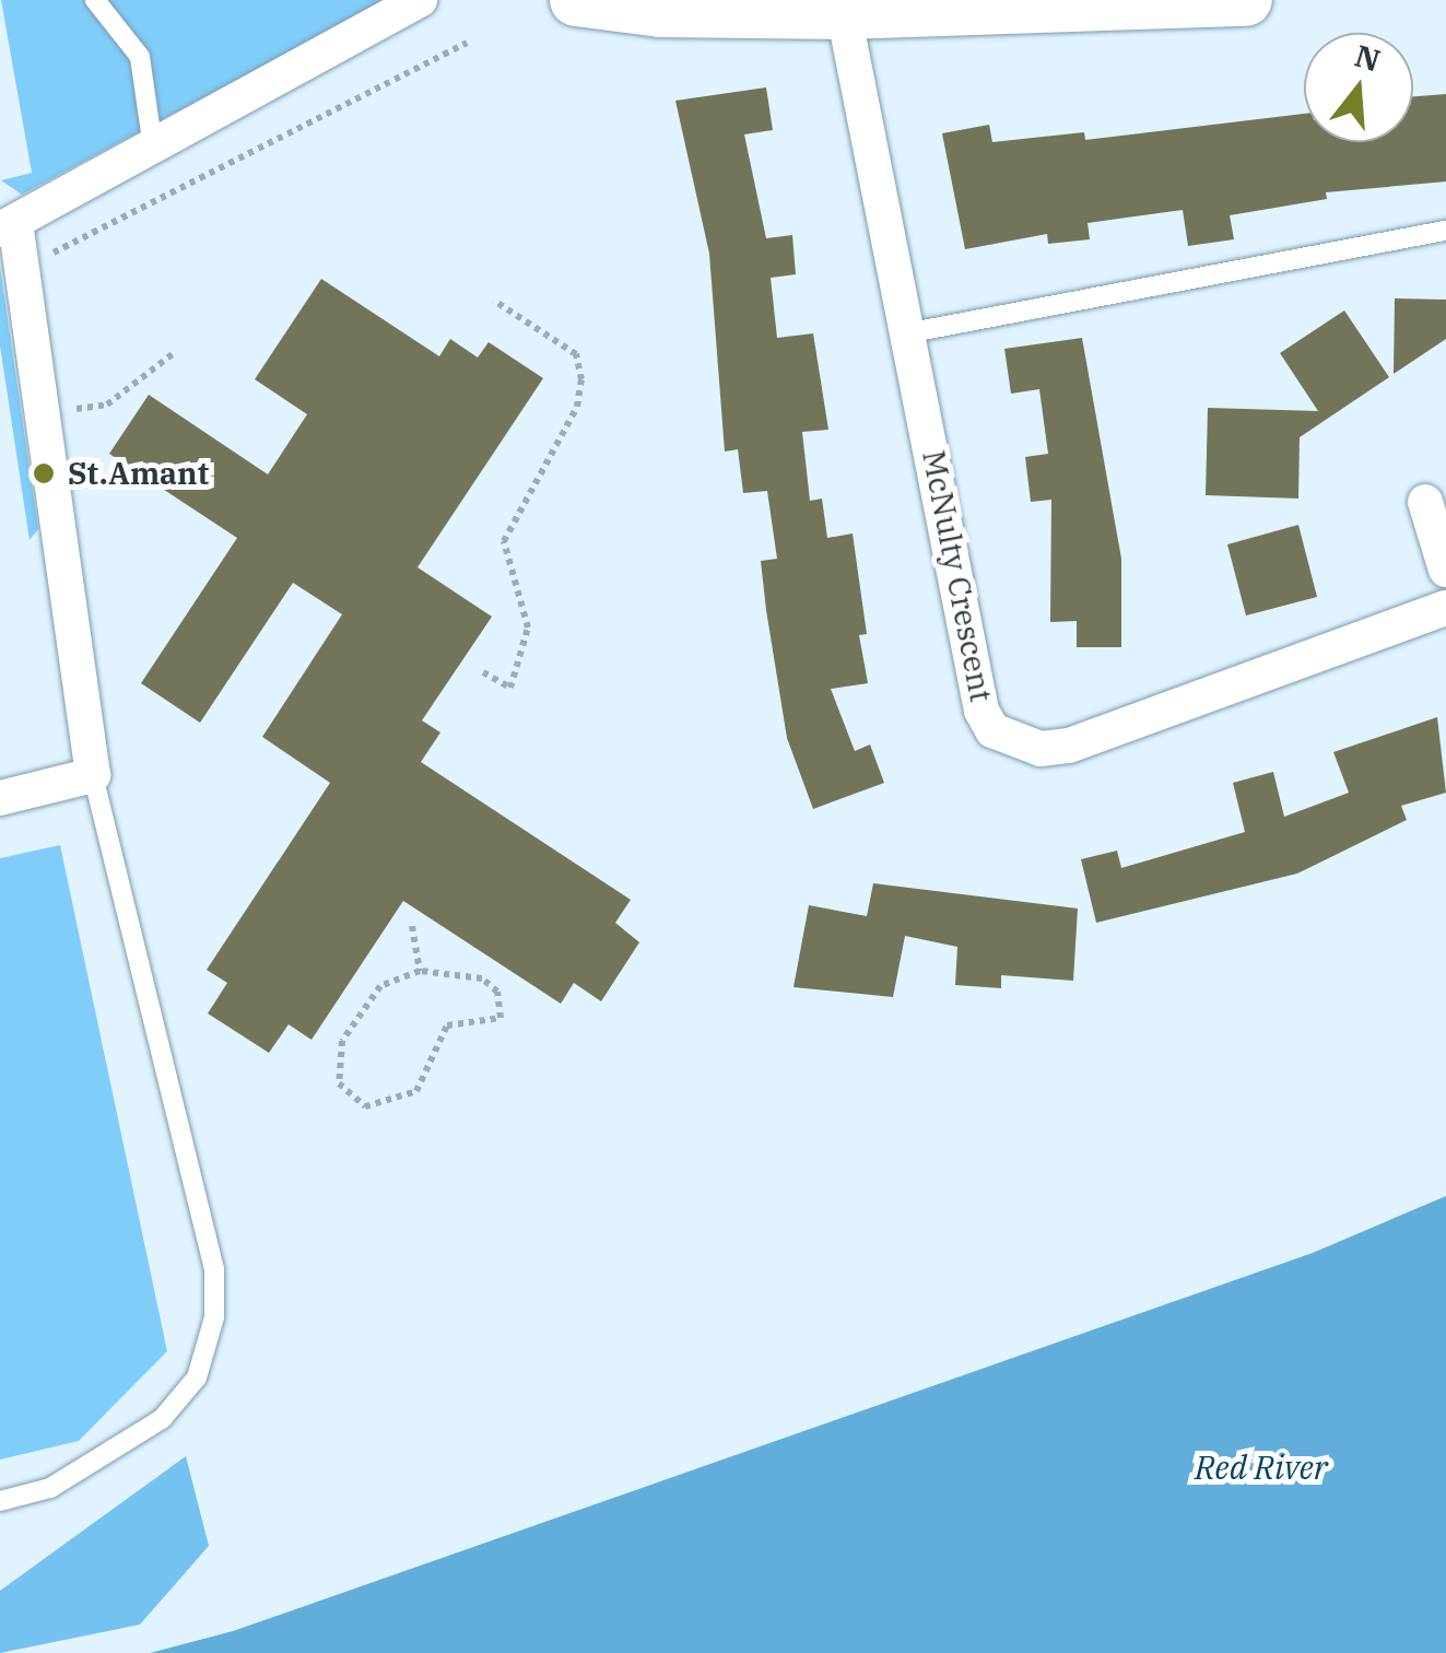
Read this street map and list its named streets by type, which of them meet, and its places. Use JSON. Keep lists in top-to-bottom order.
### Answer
{
  "streets": {
    "street": ["McNulty Crescent"]
  },
  "water": ["Red River"],
  "places": ["St.Amant"],
  "north": "top"
}
